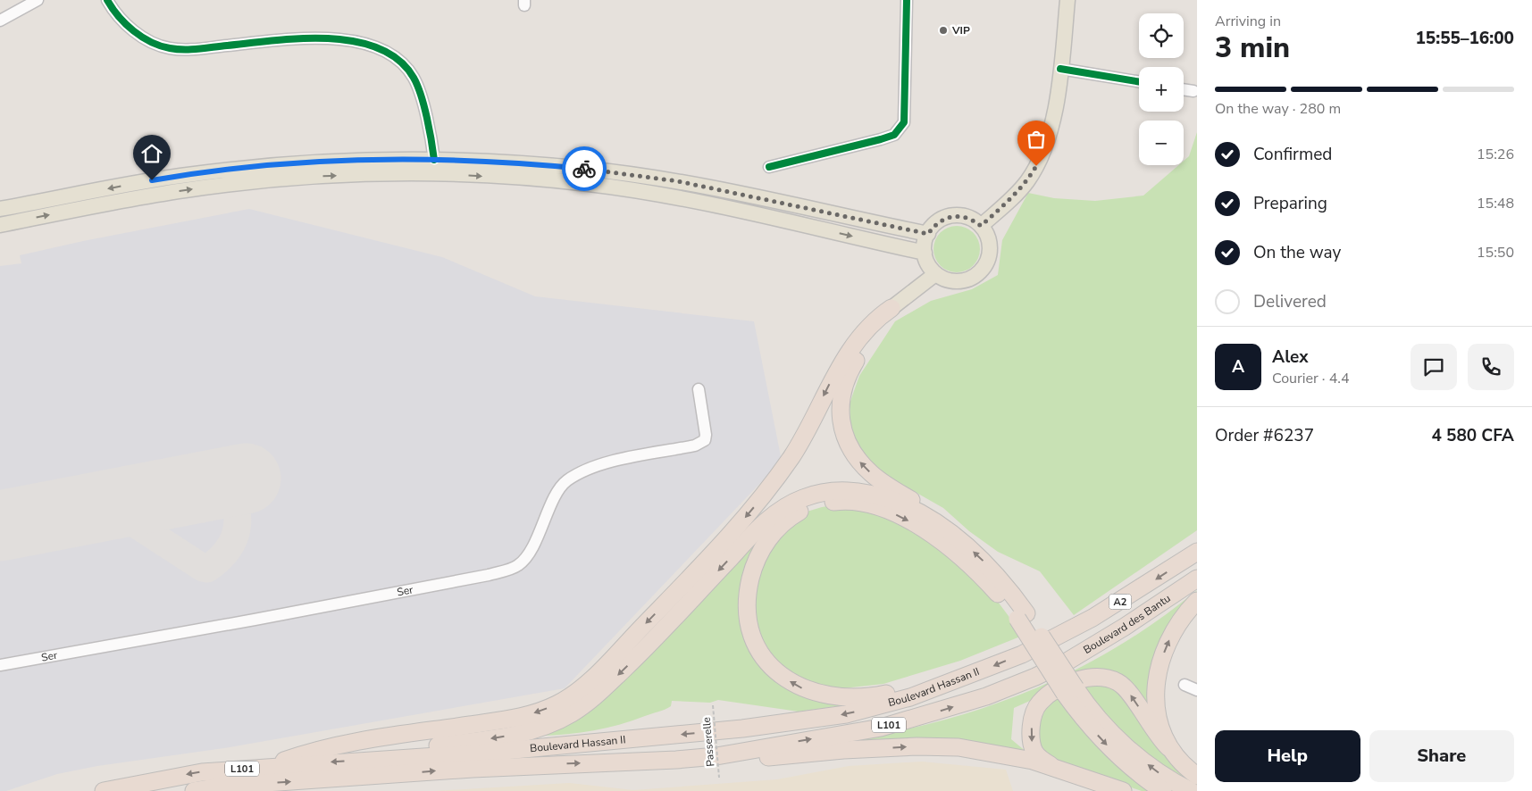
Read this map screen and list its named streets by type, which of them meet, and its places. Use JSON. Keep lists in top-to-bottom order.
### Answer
{
  "streets": {
    "highway": [
      "A2",
      "Boulevard des Bantu",
      "Boulevard Hassan II",
      "L101"
    ],
    "street": ["Ser"],
    "path": ["Passerelle"]
  },
  "crossings": [
    ["Boulevard des Bantu", "Boulevard Hassan II"]
  ],
  "places": ["VIP"],
  "page": {
    "heading": ["3 min", "Arriving in", "15:55–16:00"],
    "panel": [
      "Alex",
      "Courier · 4.4",
      "Order #6237",
      "4 580 CFA"
    ],
    "map_buttons": ["+", "−"],
    "bar": "On the way · 280 m",
    "list": [
      ["Confirmed", "15:26"],
      ["Preparing", "15:48"],
      ["On the way", "15:50"],
      "Delivered"
    ],
    "round": "A",
    "buttons": ["Help", "Share"]
  }
}
